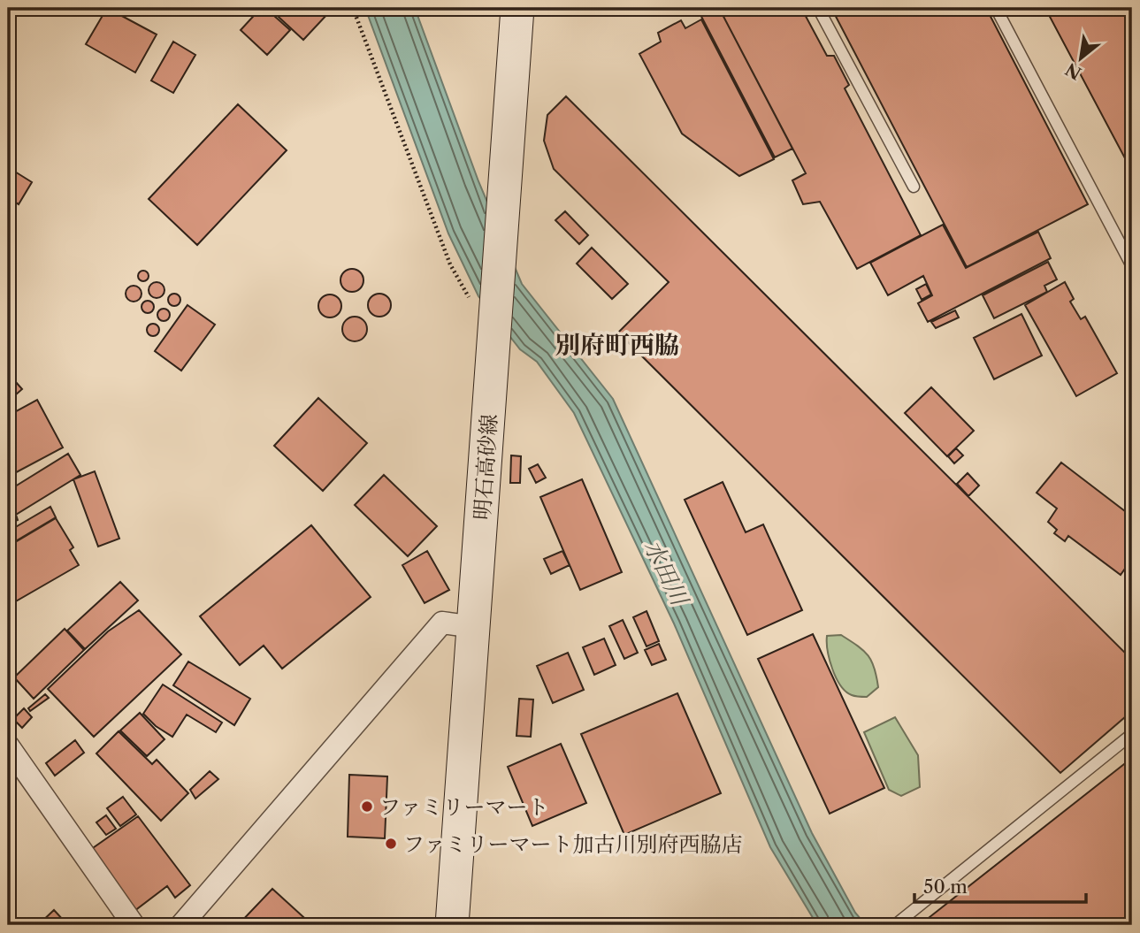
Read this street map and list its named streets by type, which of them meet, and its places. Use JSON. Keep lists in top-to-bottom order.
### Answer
{
  "streets": {
    "main road": ["明石高砂線"]
  },
  "districts": ["別府町西脇"],
  "water": ["水田川"],
  "places": ["ファミリーマート", "ファミリーマート加古川別府西脇店"],
  "scale_bar": "50 m",
  "north": "bottom left"
}
